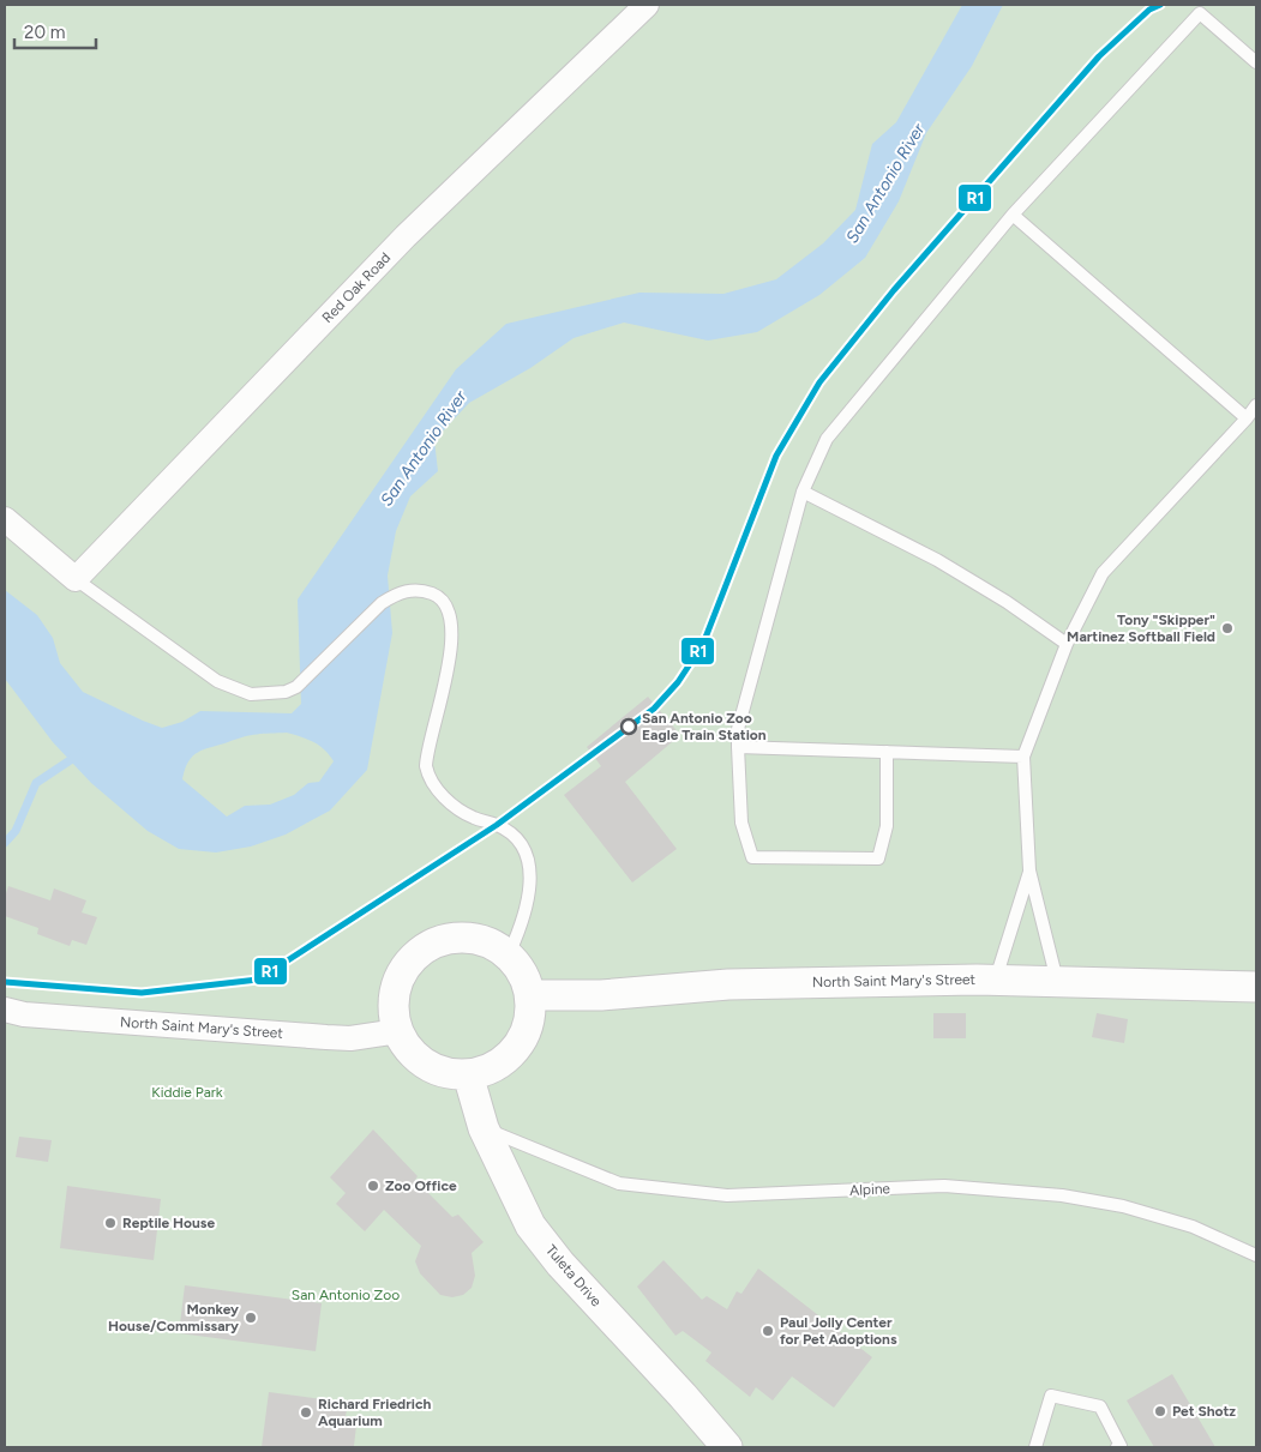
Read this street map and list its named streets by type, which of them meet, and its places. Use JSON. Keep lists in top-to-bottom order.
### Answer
{
  "streets": {
    "street": ["Red Oak Road", "North Saint Mary's Street", "Tuleta Drive"],
    "lane": ["Alpine"]
  },
  "crossings": [
    ["North Saint Mary's Street", "Tuleta Drive"],
    ["Alpine", "Tuleta Drive"]
  ],
  "water": ["San Antonio River"],
  "parks": ["Kiddie Park", "San Antonio Zoo"],
  "places": [
    "Tony \"Skipper\" Martinez Softball Field",
    "San Antonio Zoo Eagle Train Station",
    "Zoo Office",
    "Reptile House",
    "Monkey House/Commissary",
    "Paul Jolly Center for Pet Adoptions",
    "Pet Shotz",
    "Richard Friedrich Aquarium"
  ],
  "lines": ["transit line R1"],
  "scale_bar": "20 m"
}
